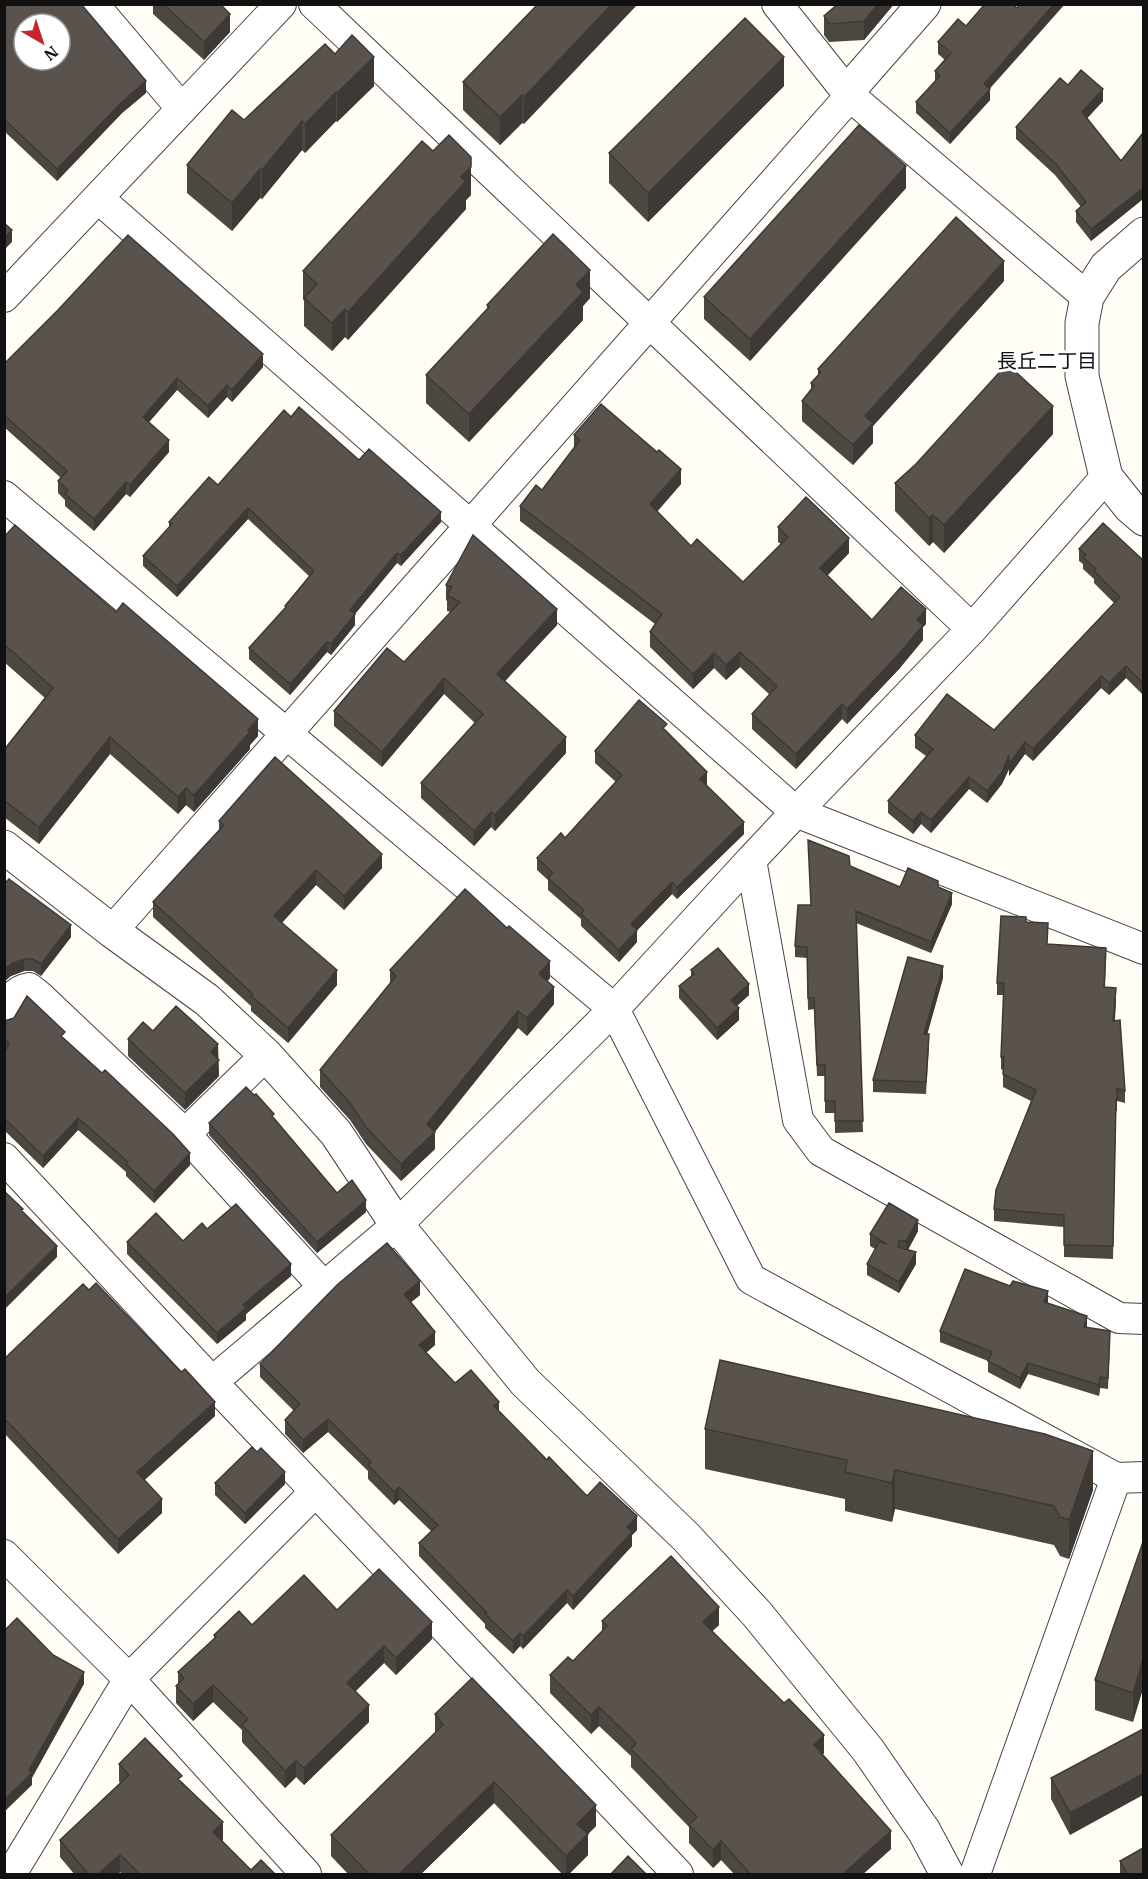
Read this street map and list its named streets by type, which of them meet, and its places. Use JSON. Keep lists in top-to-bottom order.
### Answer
{
  "districts": ["長丘二丁目"],
  "north": "bottom right"
}
